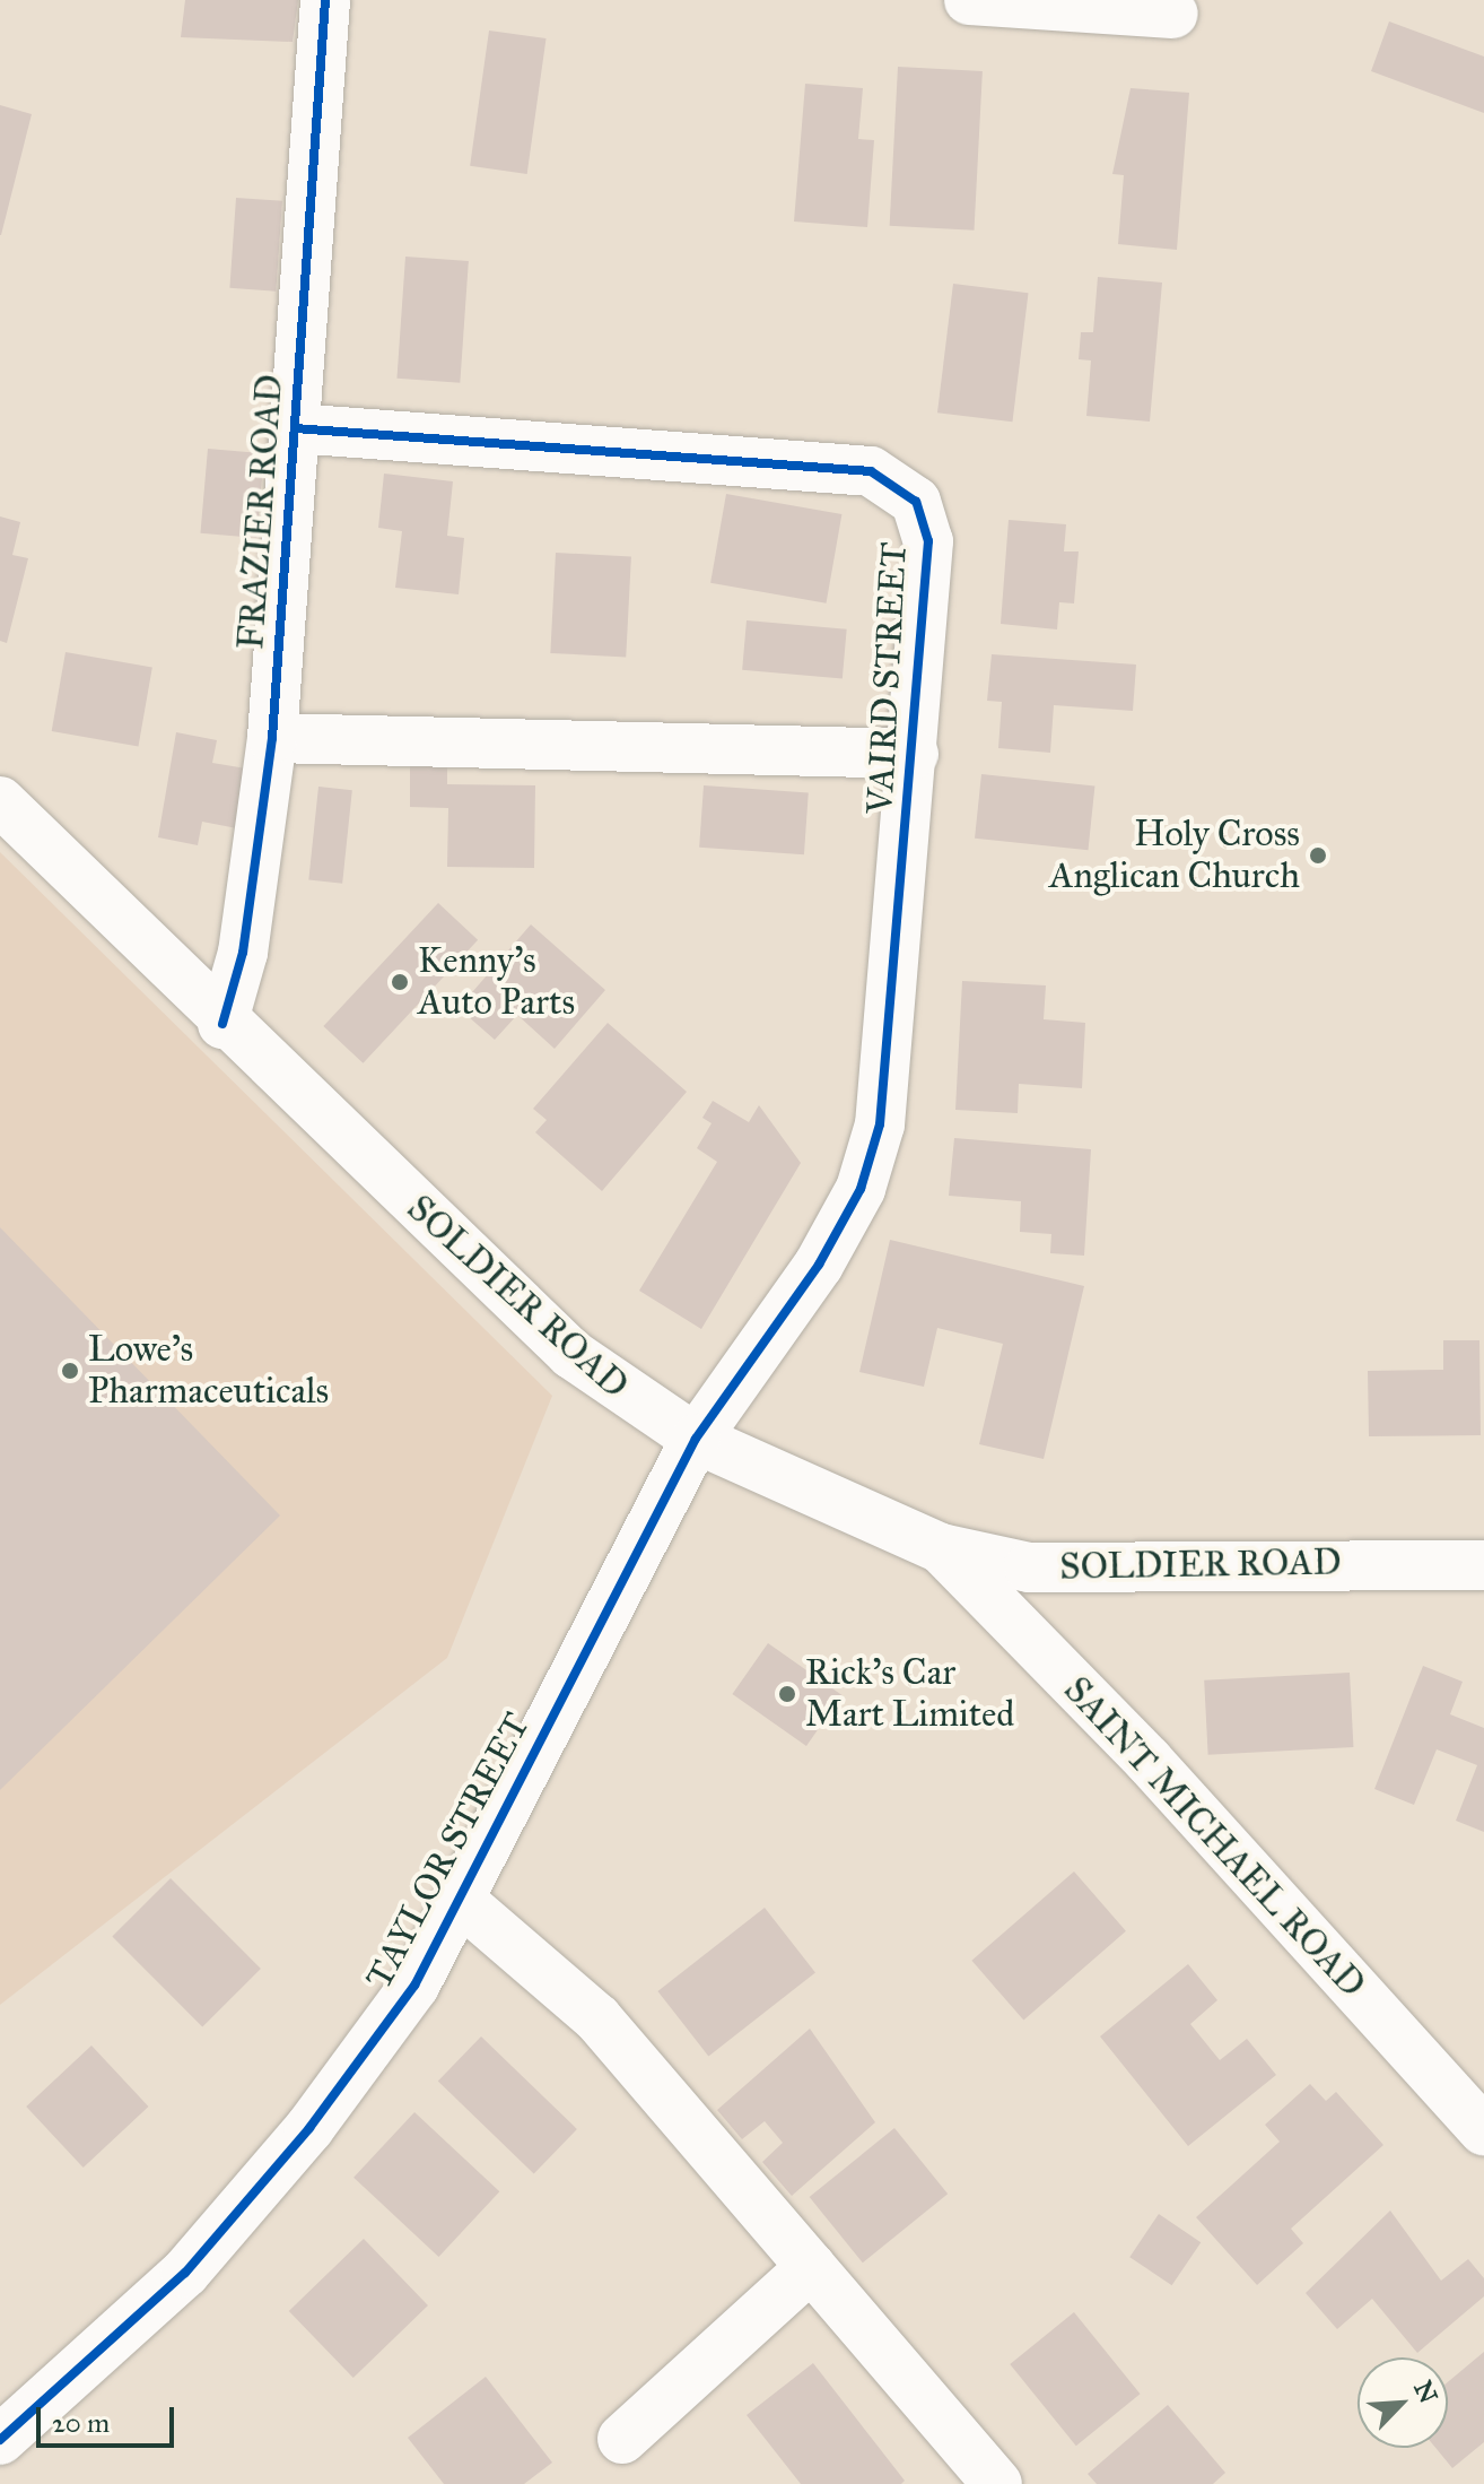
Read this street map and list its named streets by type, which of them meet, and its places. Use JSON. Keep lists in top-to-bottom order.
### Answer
{
  "streets": {
    "street": [
      "FRAZIER ROAD",
      "VAIRD STREET",
      "SOLDIER ROAD",
      "SAINT MICHAEL ROAD",
      "TAYLOR STREET"
    ]
  },
  "crossings": [
    ["FRAZIER ROAD", "VAIRD STREET"],
    ["FRAZIER ROAD", "SOLDIER ROAD"],
    ["VAIRD STREET", "SOLDIER ROAD"],
    ["VAIRD STREET", "TAYLOR STREET"],
    ["SOLDIER ROAD", "SAINT MICHAEL ROAD"],
    ["SOLDIER ROAD", "TAYLOR STREET"]
  ],
  "places": [
    "Holy Cross Anglican Church",
    "Kenny's Auto Parts",
    "Lowe's Pharmaceuticals",
    "Rick's Car Mart Limited"
  ],
  "scale_bar": "20 m",
  "north": "top right"
}
